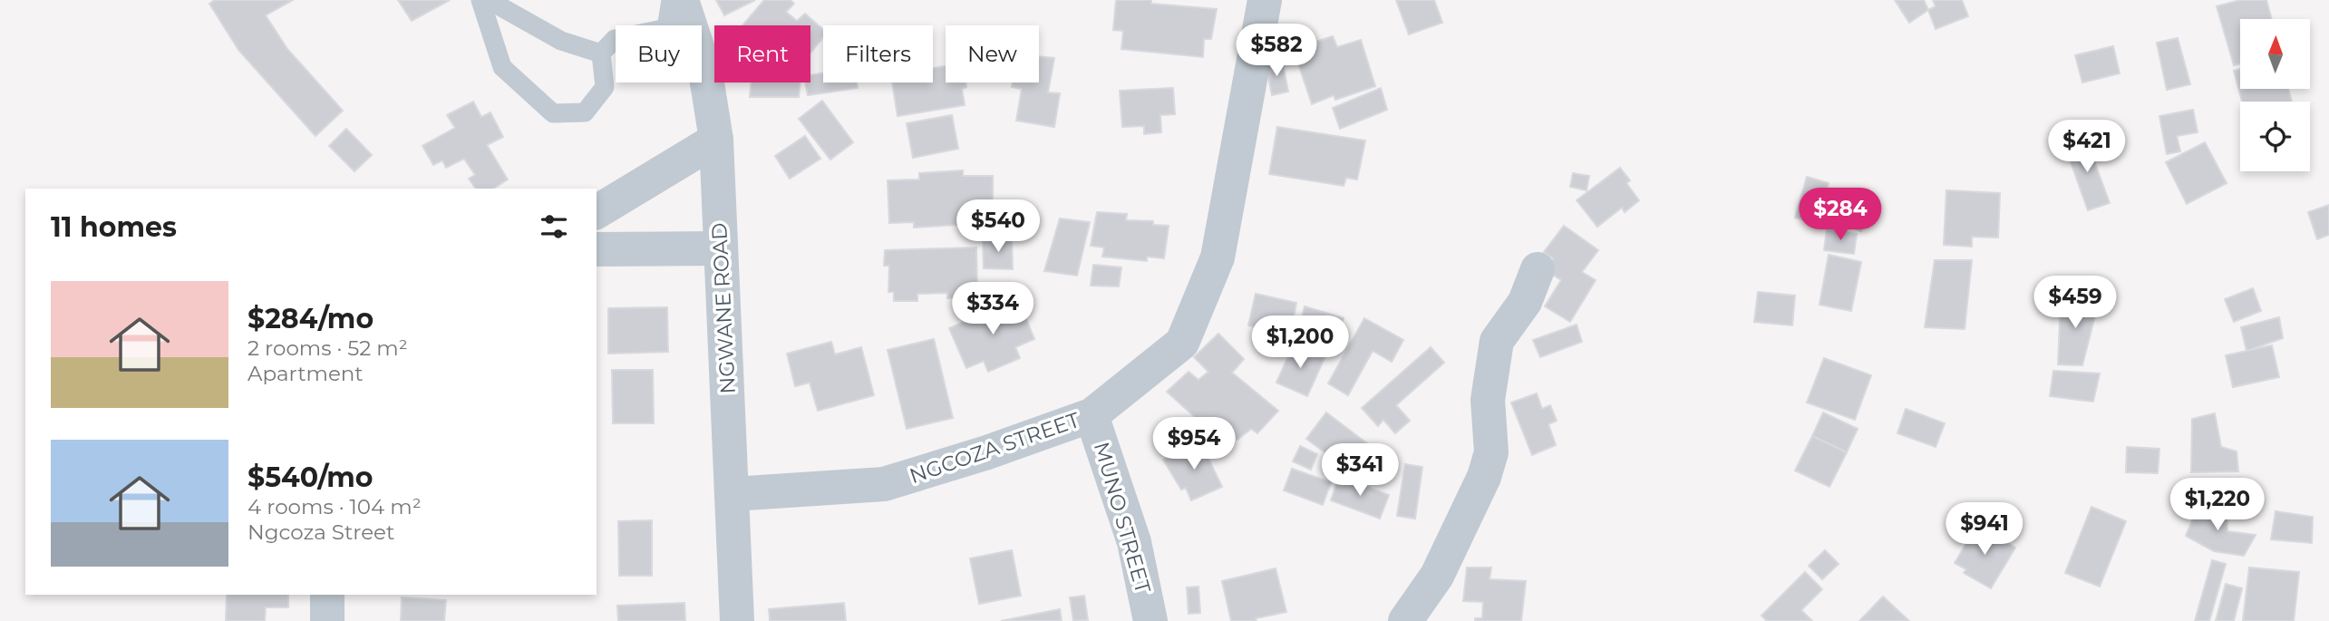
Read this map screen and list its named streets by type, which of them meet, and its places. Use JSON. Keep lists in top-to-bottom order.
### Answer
{
  "streets": {
    "street": ["NGWANE ROAD", "NGCOZA STREET", "MUNO STREET"]
  },
  "crossings": [
    ["NGWANE ROAD", "NGCOZA STREET"],
    ["NGCOZA STREET", "MUNO STREET"]
  ],
  "north": "top",
  "page": {
    "price": [
      "$582",
      "$421",
      "$284",
      "$540",
      "$459",
      "$334",
      "$1,200",
      "$954",
      "$341",
      "$1,220",
      "$941"
    ],
    "chip": [
      "Buy",
      "Rent",
      "Filters",
      "New"
    ],
    "heading": "11 homes",
    "list": [
      {
        "name": "$284/mo",
        "note": "2 rooms · 52 m² · Apartment"
      },
      {
        "name": "$540/mo",
        "note": "4 rooms · 104 m² · Ngcoza Street"
      }
    ]
  }
}
